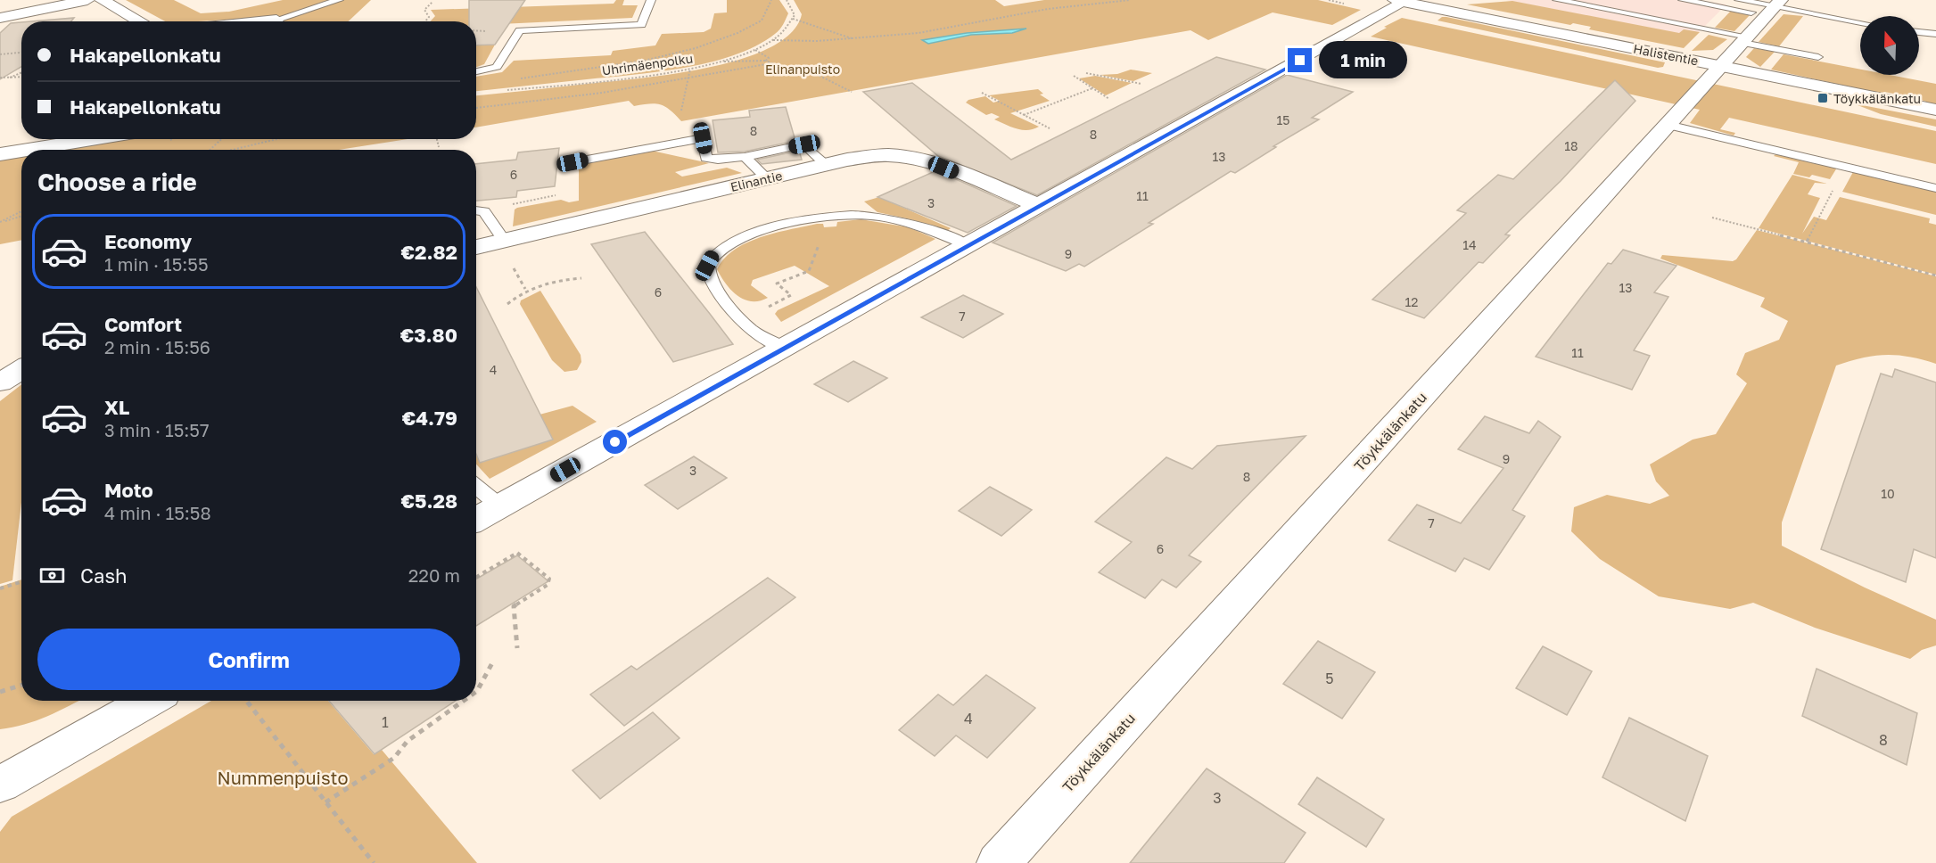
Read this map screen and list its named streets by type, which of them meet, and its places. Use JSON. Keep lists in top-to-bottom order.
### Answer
{
  "streets": {
    "street": ["Halistentie", "Elinantie", "Töykkälänkatu"],
    "path": ["Uhrimäenpolku"]
  },
  "crossings": [
    ["Halistentie", "Töykkälänkatu"]
  ],
  "parks": ["Elinanpuisto", "Nummenpuisto"],
  "places": {
    "transit": ["Töykkälänkatu"]
  },
  "house_numbers": [
    "15",
    "8",
    "8",
    "18",
    "13",
    "6",
    "11",
    "3",
    "14",
    "9",
    "13",
    "6",
    "12",
    "7",
    "11",
    "4",
    "9",
    "3",
    "8",
    "10",
    "7",
    "6",
    "5",
    "4",
    "1",
    "8",
    "3"
  ],
  "north": "top",
  "page": {
    "banner": ["Hakapellonkatu", "Hakapellonkatu"],
    "bubble": "1 min",
    "heading": "Choose a ride",
    "list": [
      {
        "name": "Economy",
        "note": "1 min · 15:55",
        "value": "€2.82"
      },
      {
        "name": "Comfort",
        "note": "2 min · 15:56",
        "value": "€3.80"
      },
      {
        "name": "XL",
        "note": "3 min · 15:57",
        "value": "€4.79"
      },
      {
        "name": "Moto",
        "note": "4 min · 15:58",
        "value": "€5.28"
      }
    ],
    "pay": ["Cash", "220 m"],
    "buttons": "Confirm"
  }
}
